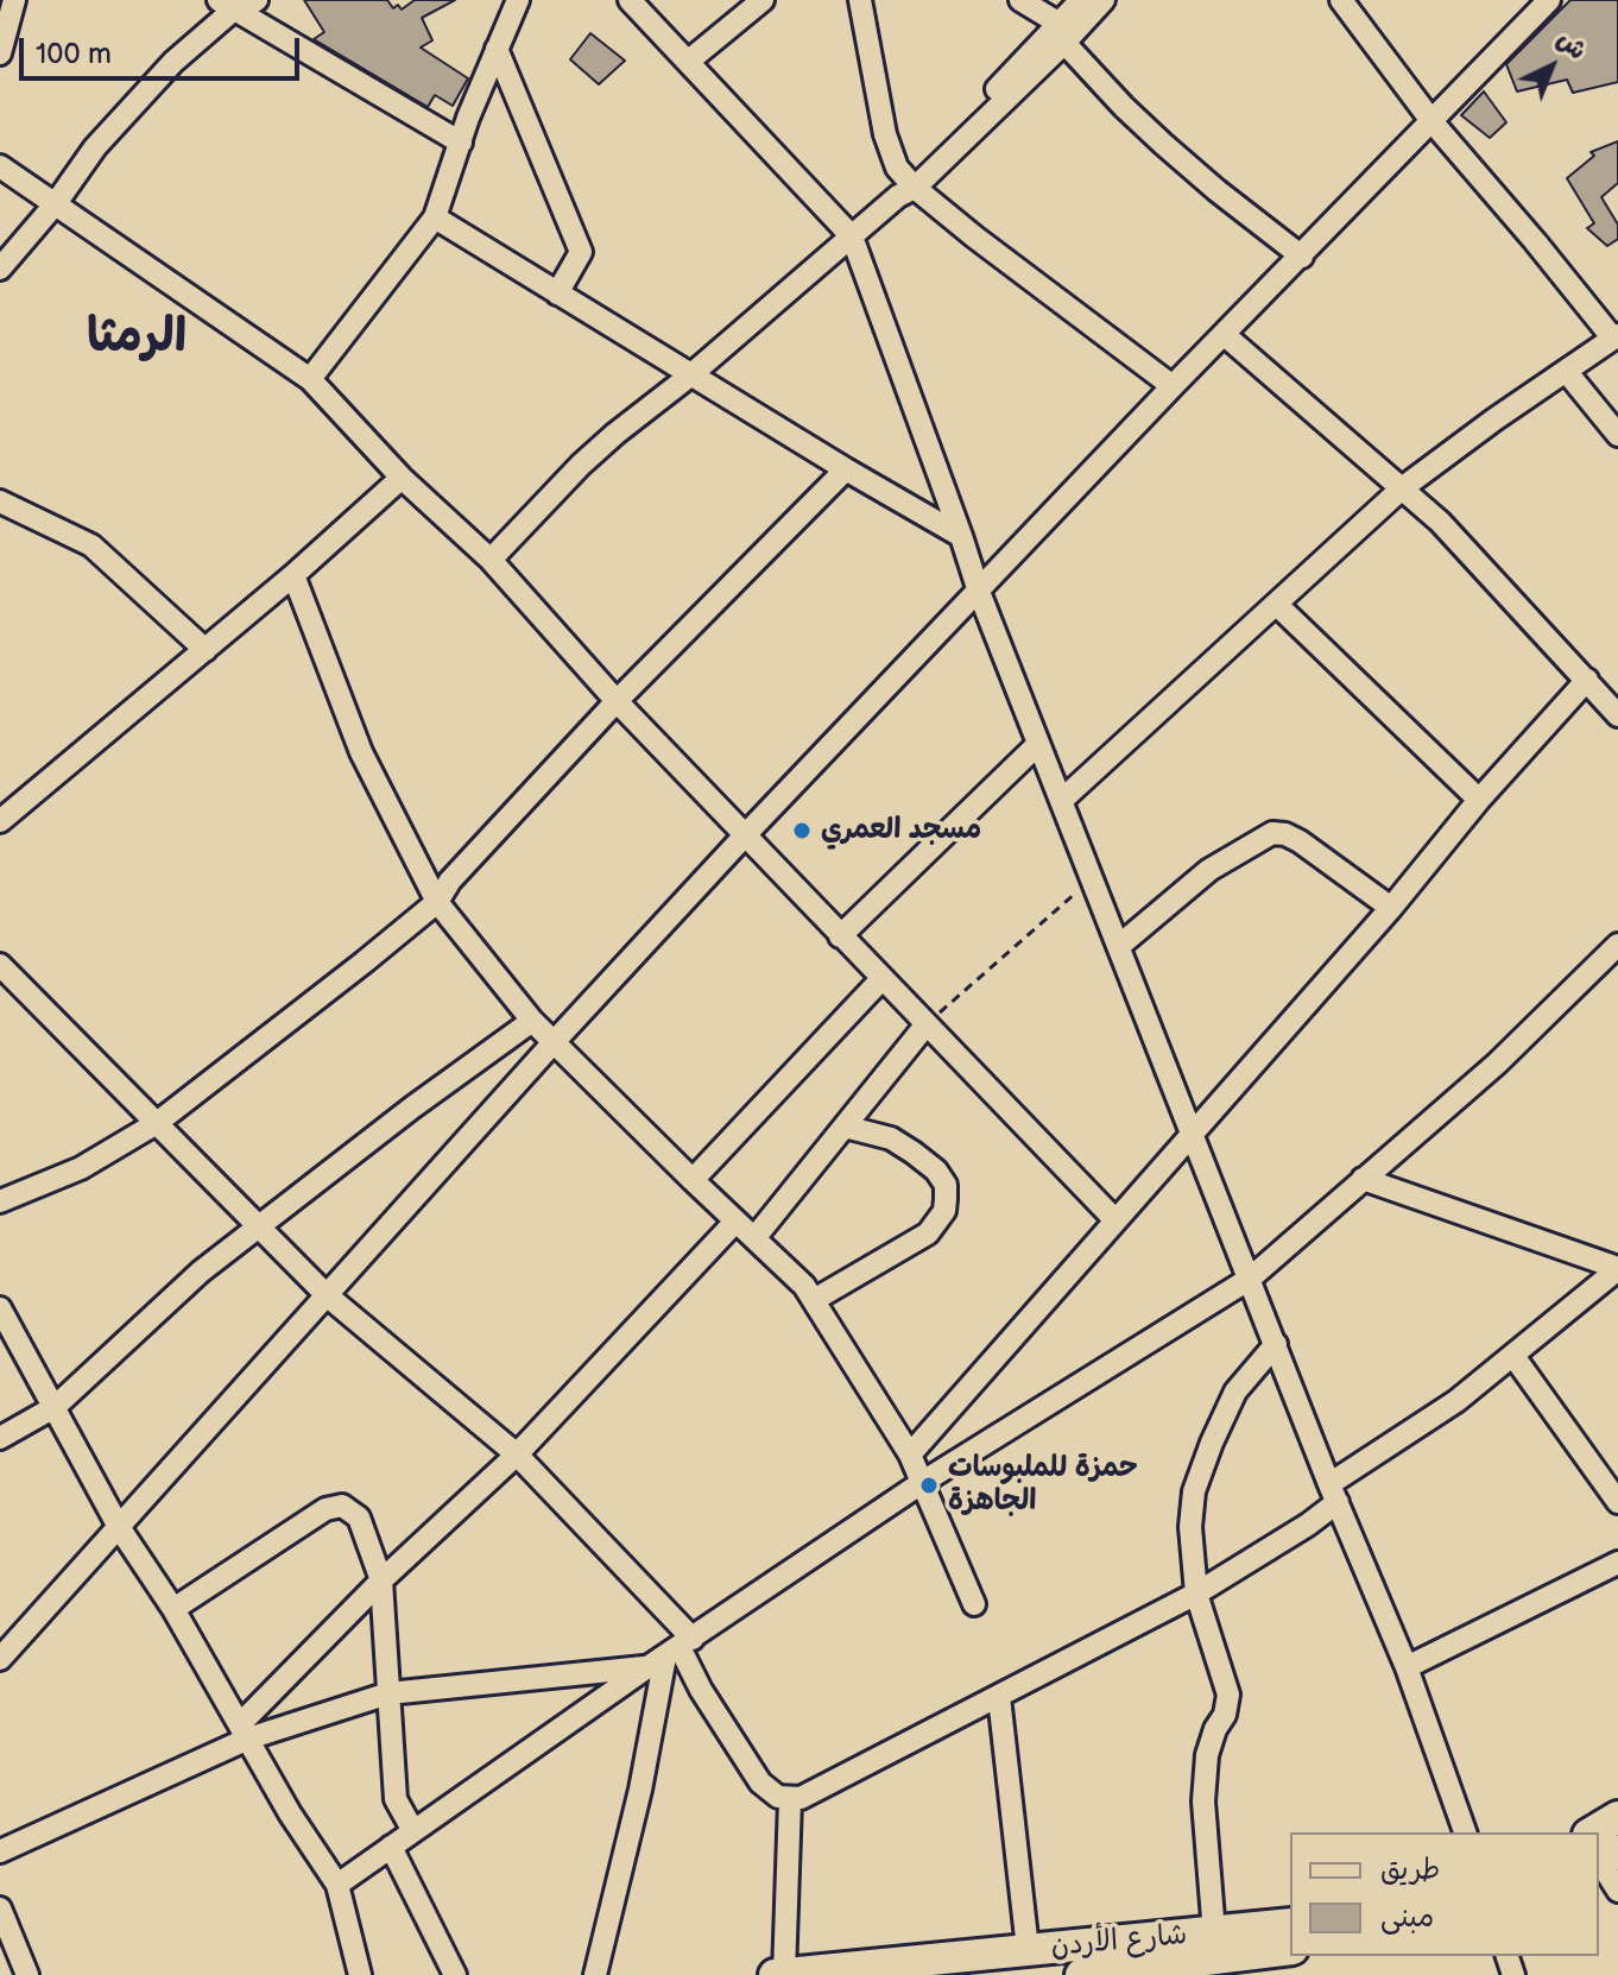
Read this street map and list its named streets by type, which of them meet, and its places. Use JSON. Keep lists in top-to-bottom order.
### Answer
{
  "streets": {
    "highway": ["شارع الأردن"]
  },
  "districts": ["الرمثا"],
  "places": ["مسجد العمري", "حمزة للملبوسات الجاهزة"],
  "legend": ["طريق", "مبنى"],
  "scale_bar": "100 m",
  "north": "top right"
}
